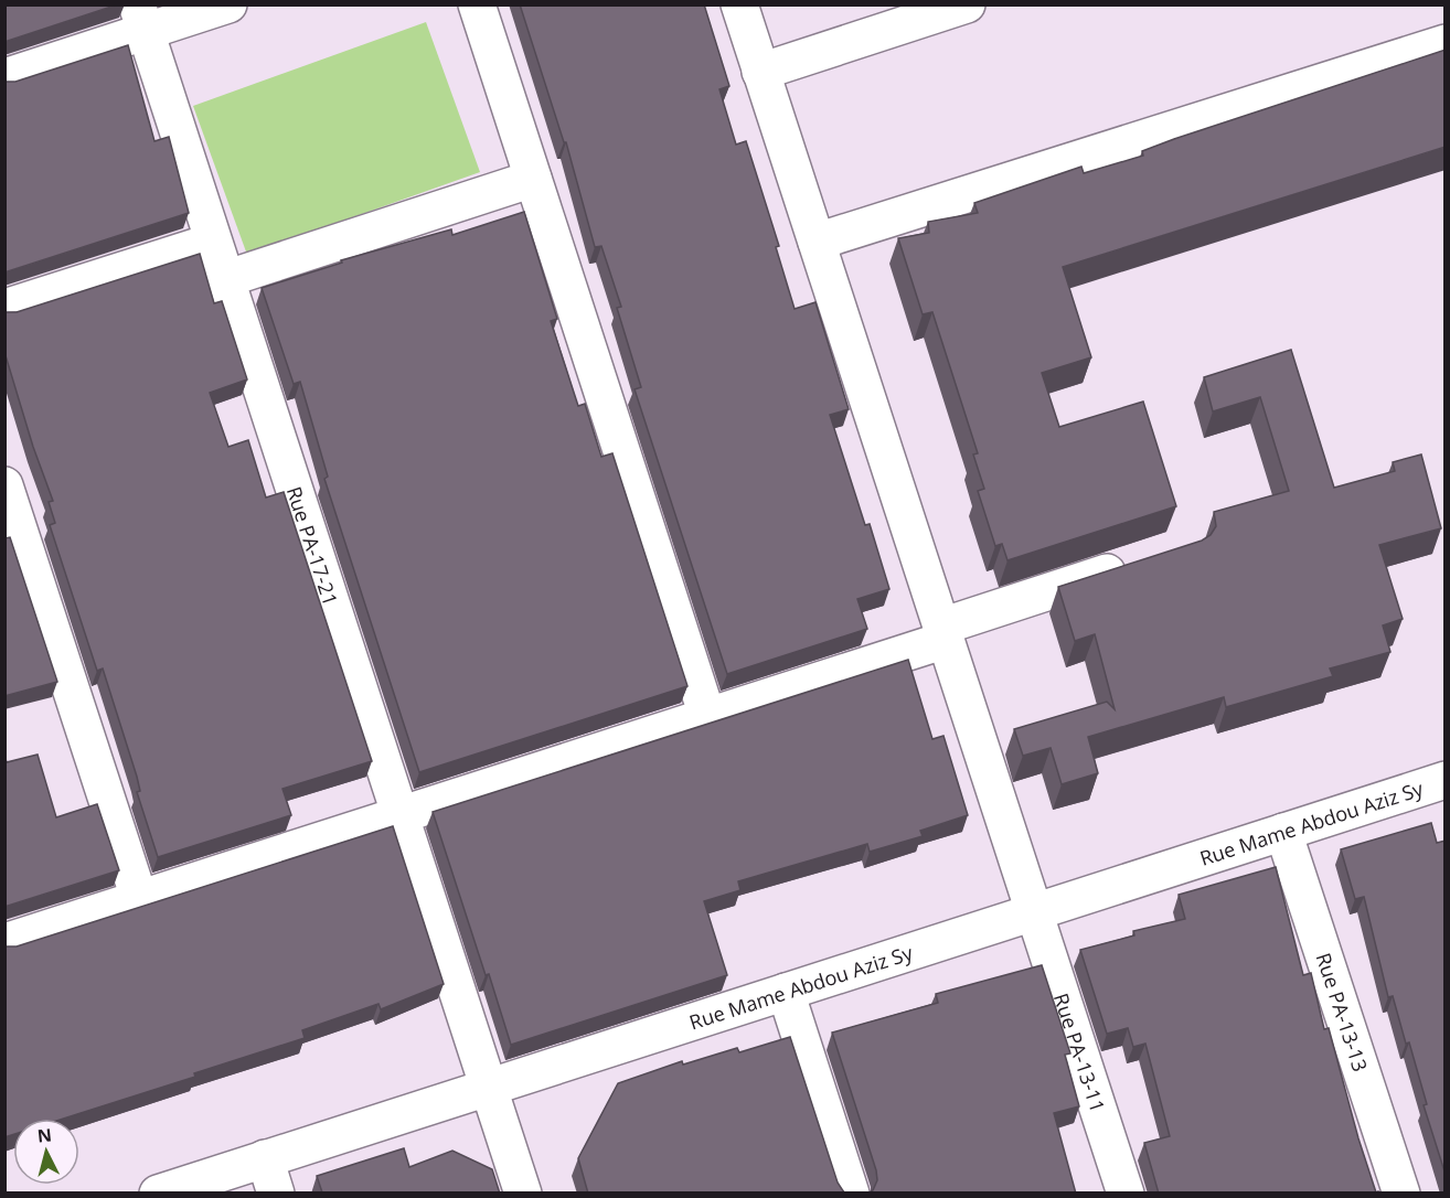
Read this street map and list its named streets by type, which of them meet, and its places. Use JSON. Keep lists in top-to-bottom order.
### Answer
{
  "streets": {
    "street": [
      "Rue PA-17-21",
      "Rue Mame Abdou Aziz Sy",
      "Rue PA-13-13",
      "Rue PA-13-11"
    ]
  },
  "crossings": [
    ["Rue PA-17-21", "Rue Mame Abdou Aziz Sy"],
    ["Rue Mame Abdou Aziz Sy", "Rue PA-13-13"],
    ["Rue Mame Abdou Aziz Sy", "Rue PA-13-11"]
  ],
  "north": "top"
}
